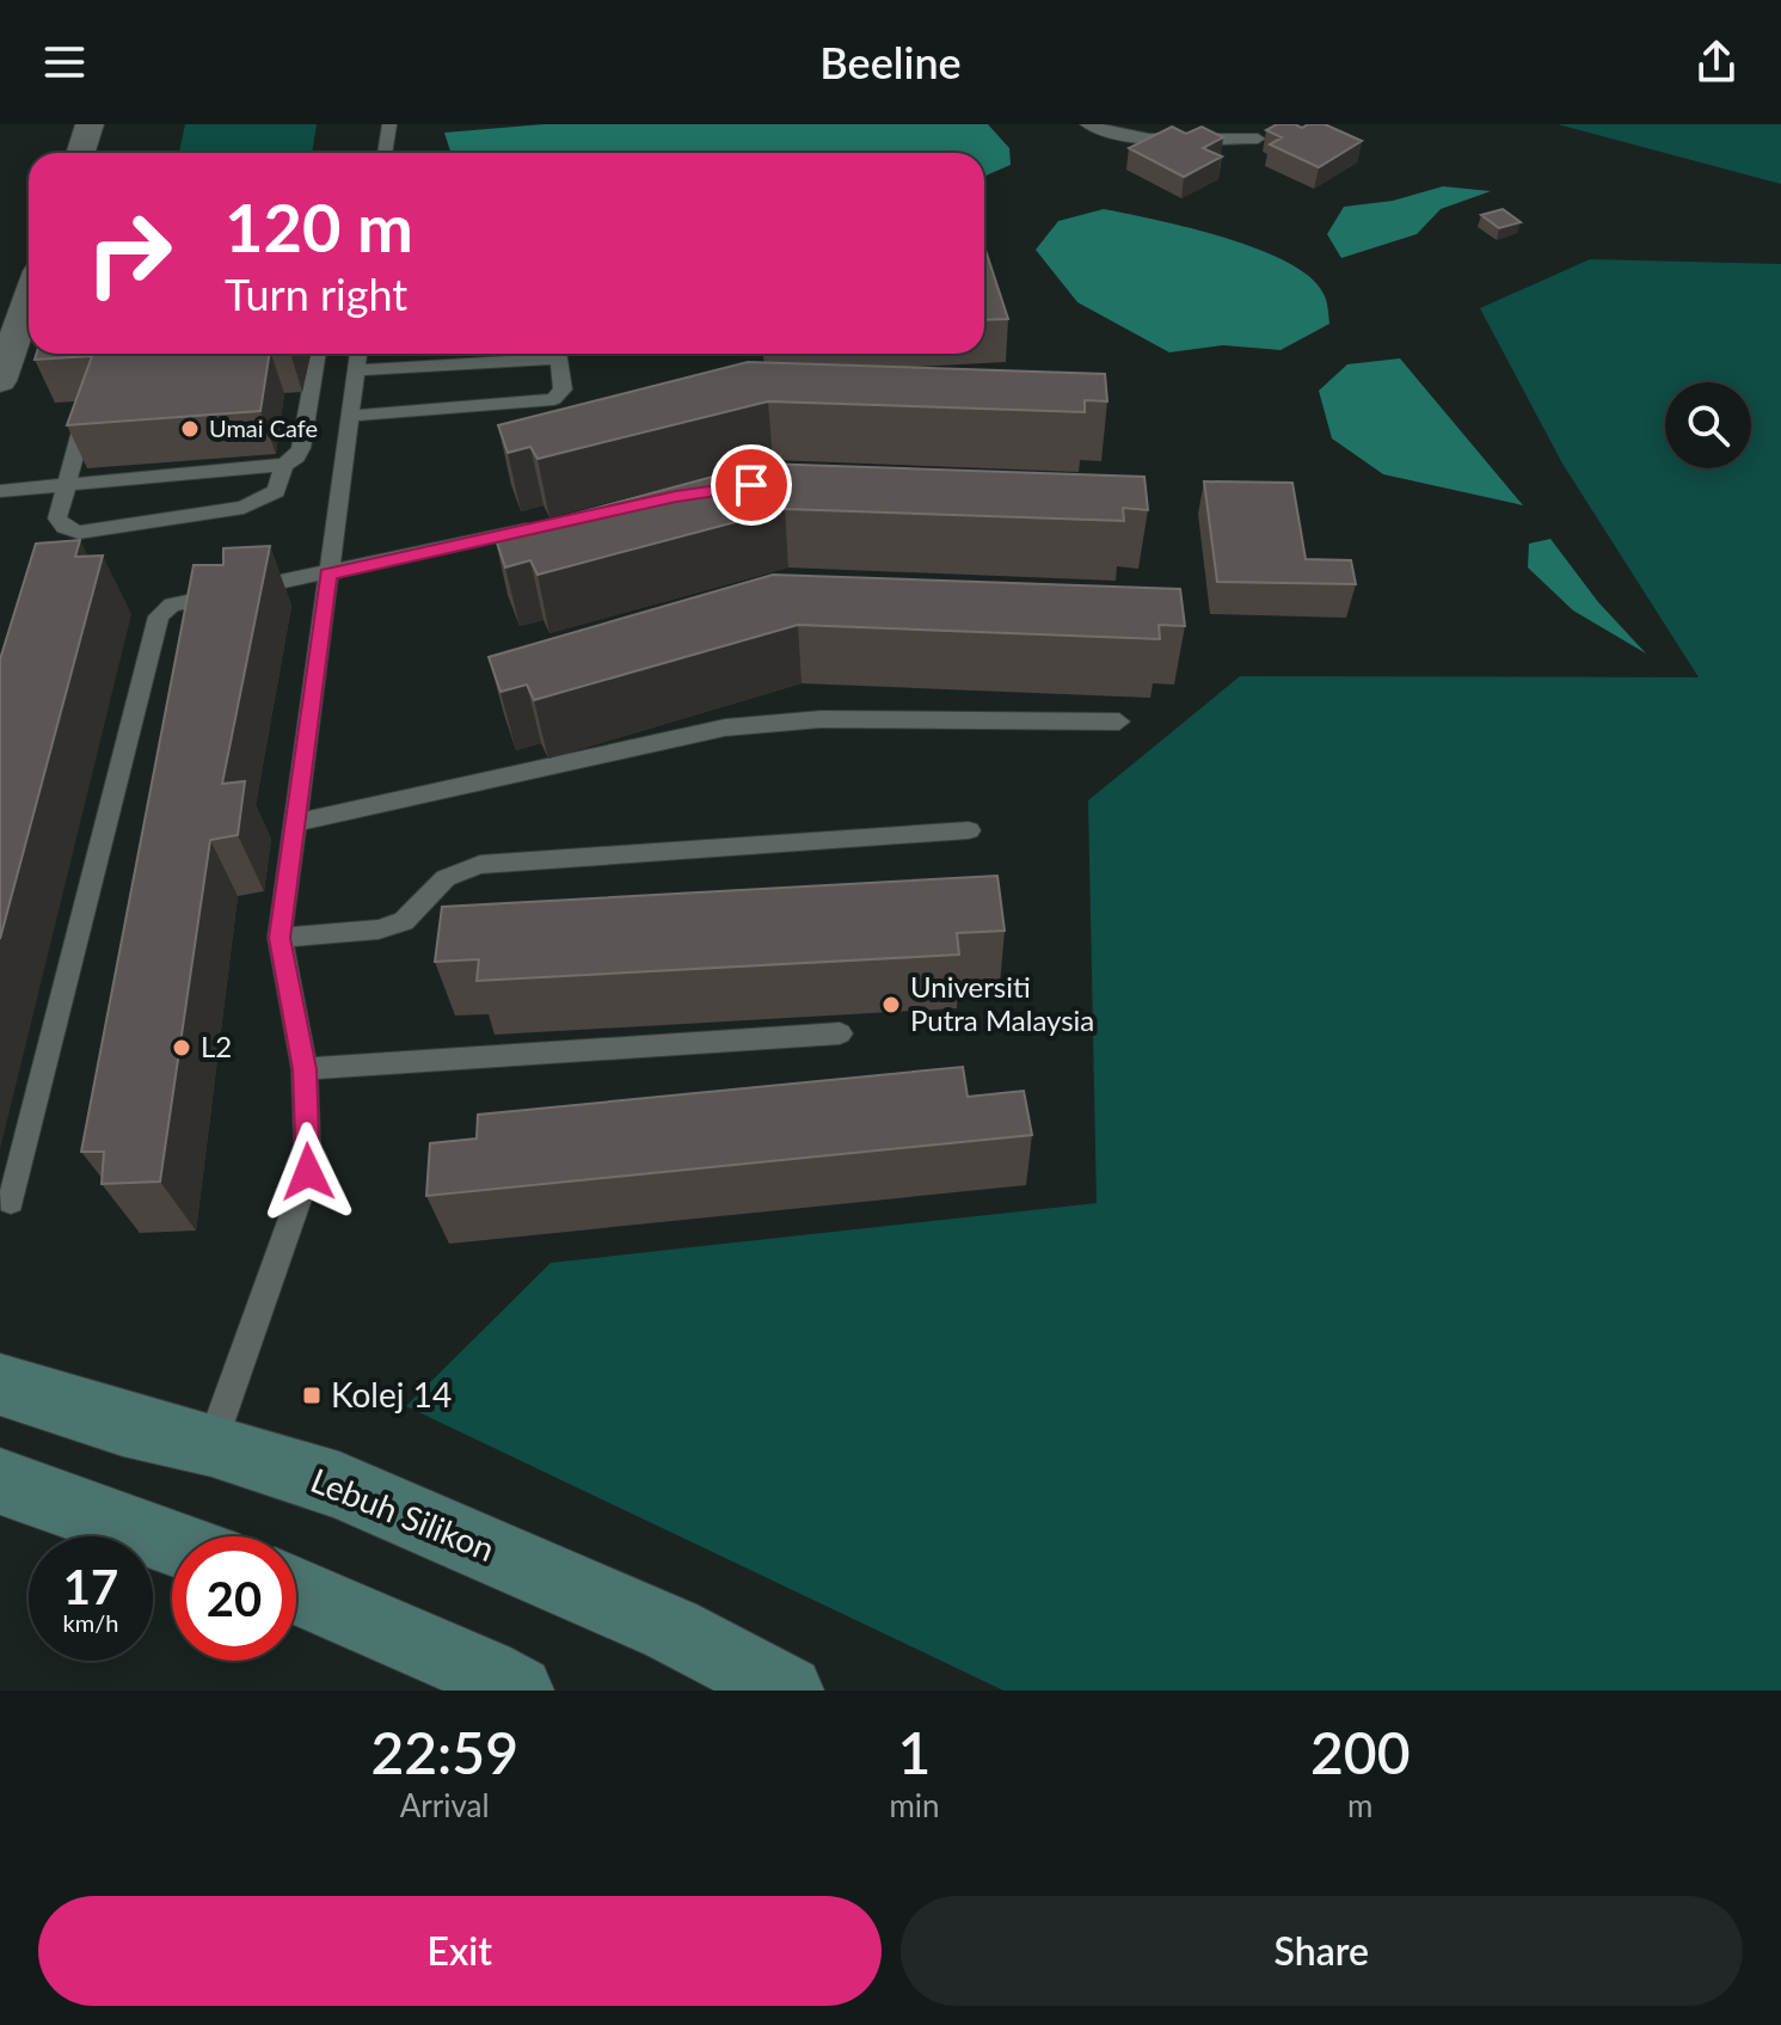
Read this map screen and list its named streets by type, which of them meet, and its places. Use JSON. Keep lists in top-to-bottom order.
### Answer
{
  "streets": {
    "street": ["Lebuh Silikon"]
  },
  "places": {
    "other": ["Umai Cafe", "Universiti Putra Malaysia", "L2"],
    "transit": ["Kolej 14"]
  },
  "page": {
    "header": "Beeline",
    "turn": ["120 m", "Turn right"],
    "speed": "17 km/h",
    "limit": "20",
    "eta": [
      "22:59",
      "Arrival",
      "1",
      "min",
      "200",
      "m"
    ],
    "buttons": ["Exit", "Share"]
  }
}
